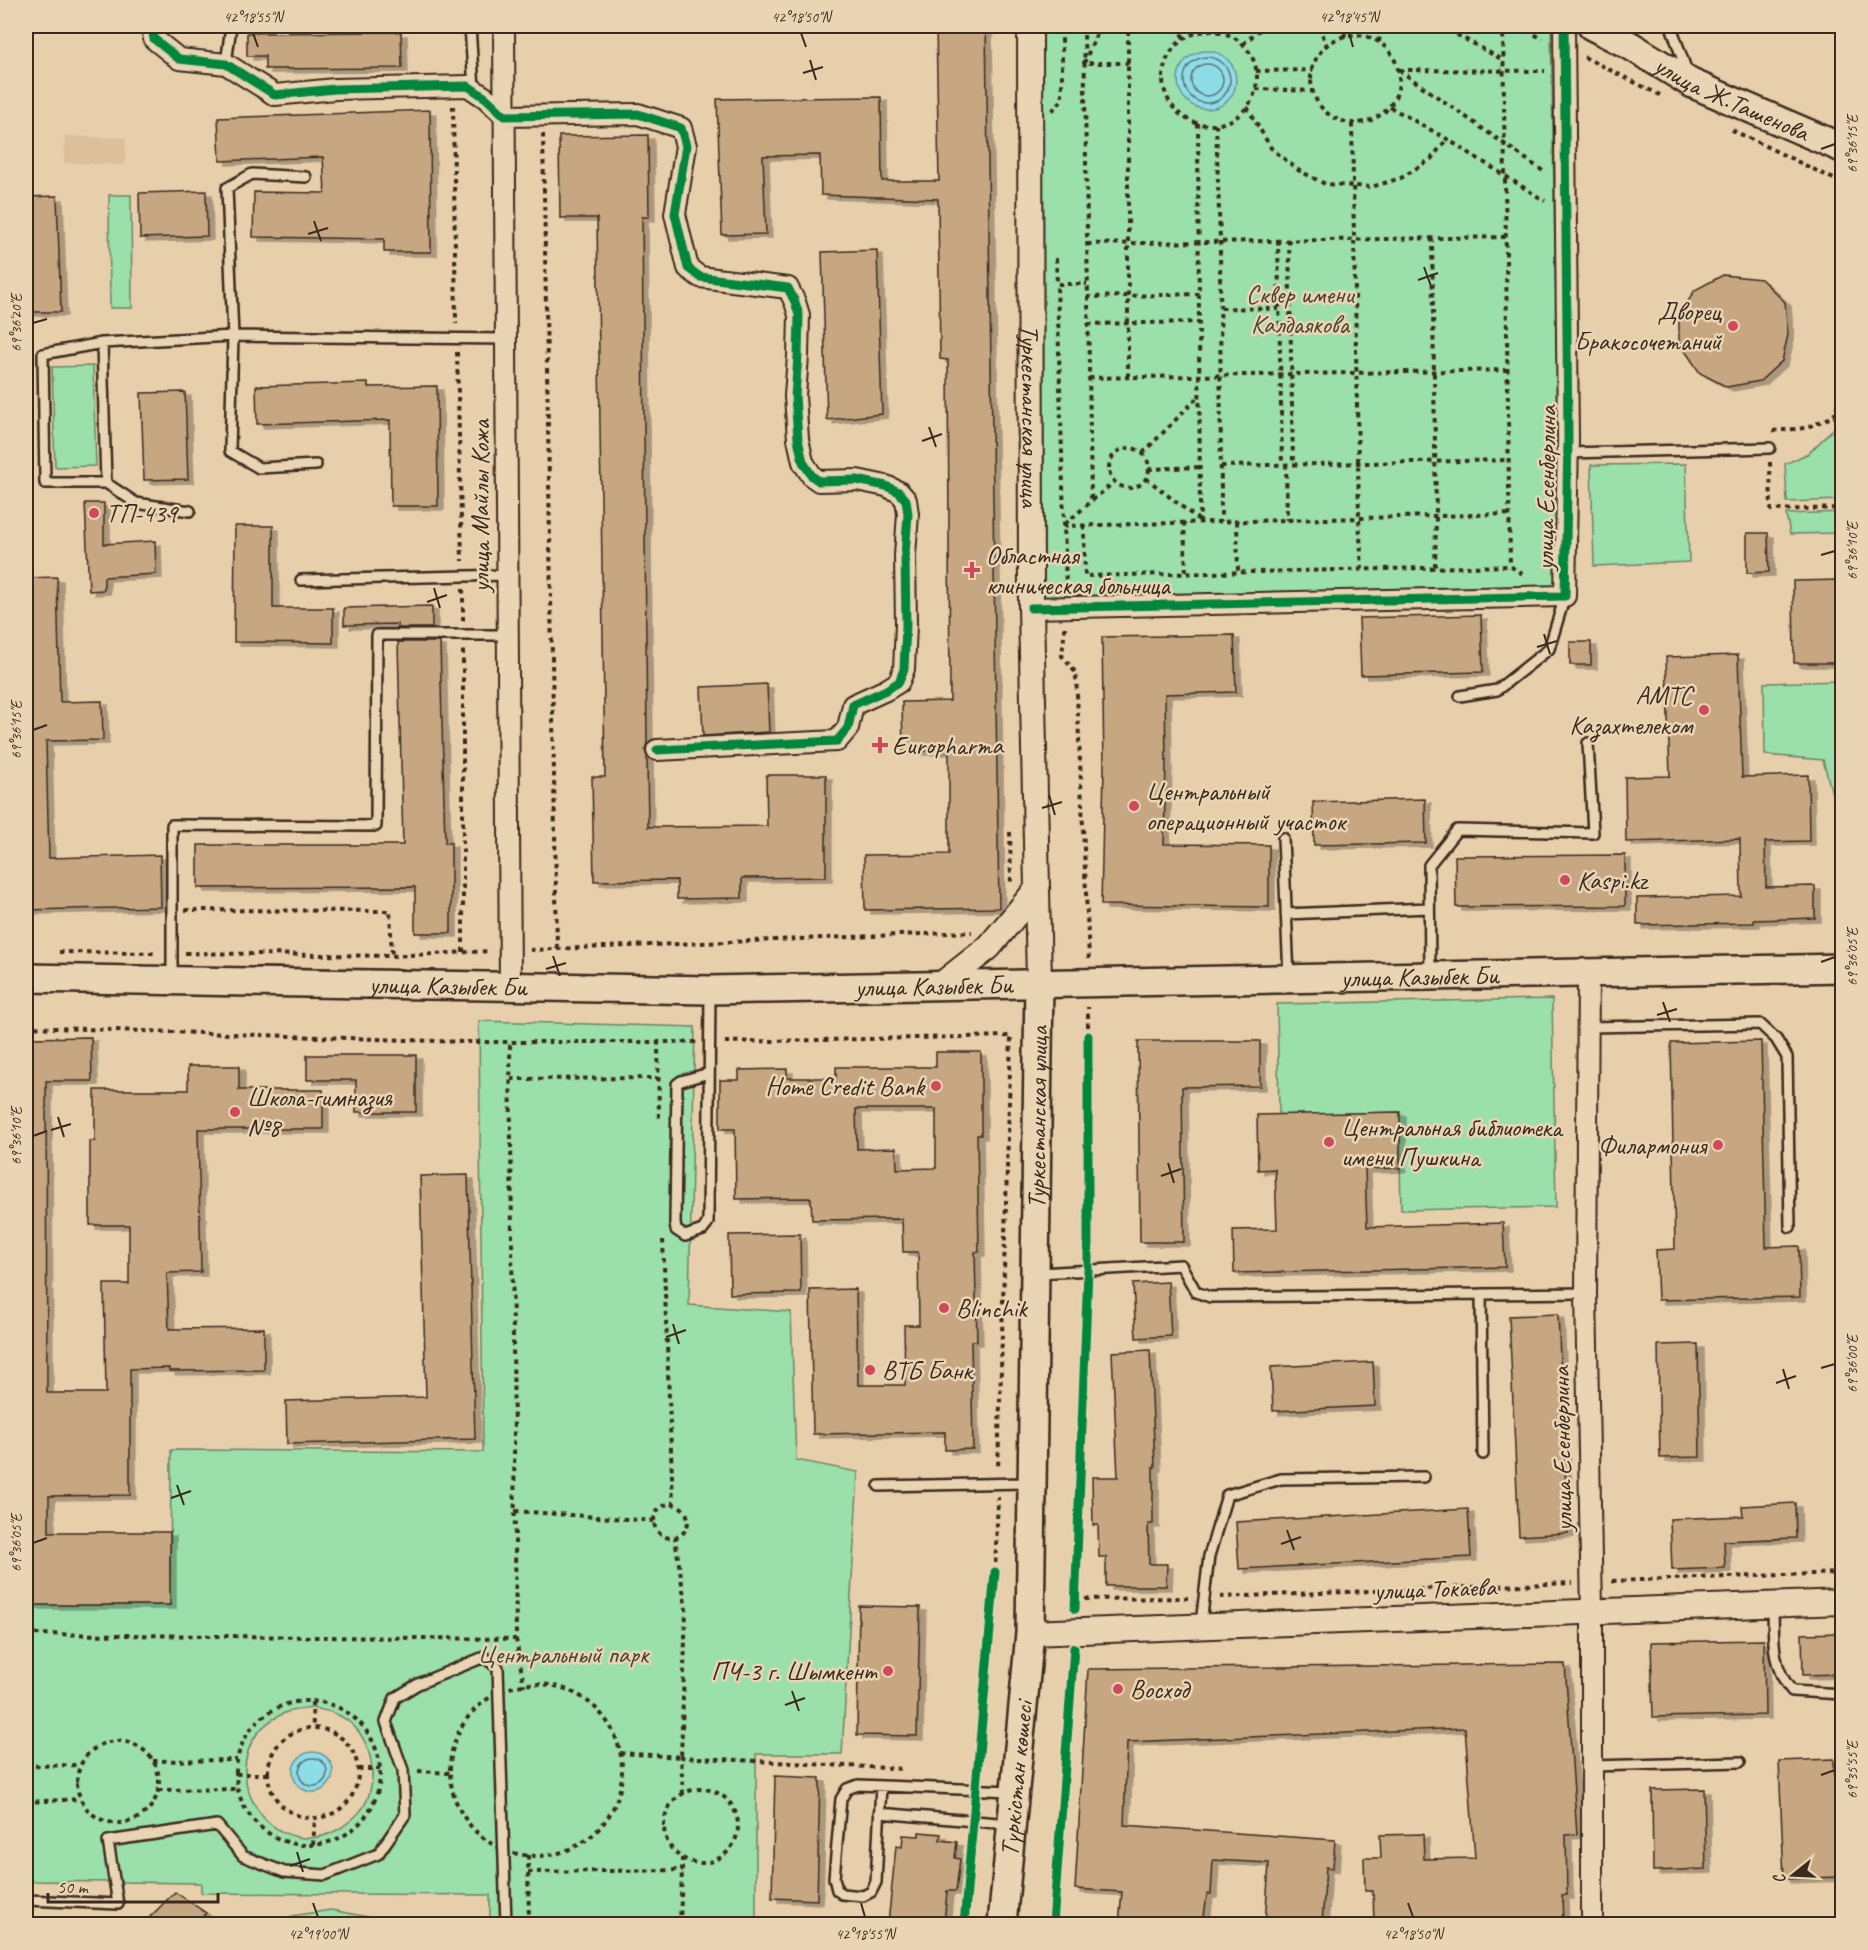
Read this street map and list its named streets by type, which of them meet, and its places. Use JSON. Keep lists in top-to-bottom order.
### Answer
{
  "streets": {
    "main road": [
      "улица Ж.Ташенова",
      "Туркестанская улица",
      "улица Казыбек Би",
      "Түркістан көшесі"
    ],
    "street": ["улица Есенберлина", "улица Майлы Кожа", "улица Токаева"]
  },
  "crossings": [
    ["Туркестанская улица", "улица Есенберлина"],
    ["Туркестанская улица", "улица Казыбек Би"],
    ["Туркестанская улица", "улица Токаева"],
    ["Туркестанская улица", "Түркістан көшесі"],
    ["улица Есенберлина", "улица Казыбек Би"],
    ["улица Есенберлина", "улица Токаева"],
    ["улица Майлы Кожа", "улица Казыбек Би"],
    ["улица Токаева", "Түркістан көшесі"]
  ],
  "parks": ["Сквер имени Калдаякова", "Центральный парк"],
  "places": {
    "other": [
      "Дворец Бракосочетаний",
      "ТП-439",
      "АМТС Казахтелеком",
      "Центральный операционный участок",
      "Kaspi.kz",
      "Home Credit Bank",
      "Школа-гимназия №8",
      "Центральная библиотека имени Пушкина",
      "Филармония",
      "Blinchik",
      "ВТБ Банк",
      "ПЧ-3 г. Шымкент",
      "Восход"
    ],
    "health": ["Областная клиническая больница", "Europharma"]
  },
  "scale_bar": "50 m",
  "north": "left",
  "coordinates": [
    "42°18'55\"N",
    "42°18'50\"N",
    "42°18'45\"N",
    "69°36'15\"E",
    "69°36'20\"E",
    "69°36'10\"E",
    "69°36'05\"E",
    "69°36'00\"E",
    "69°35'55\"E",
    "42°19'00\"N"
  ]
}
